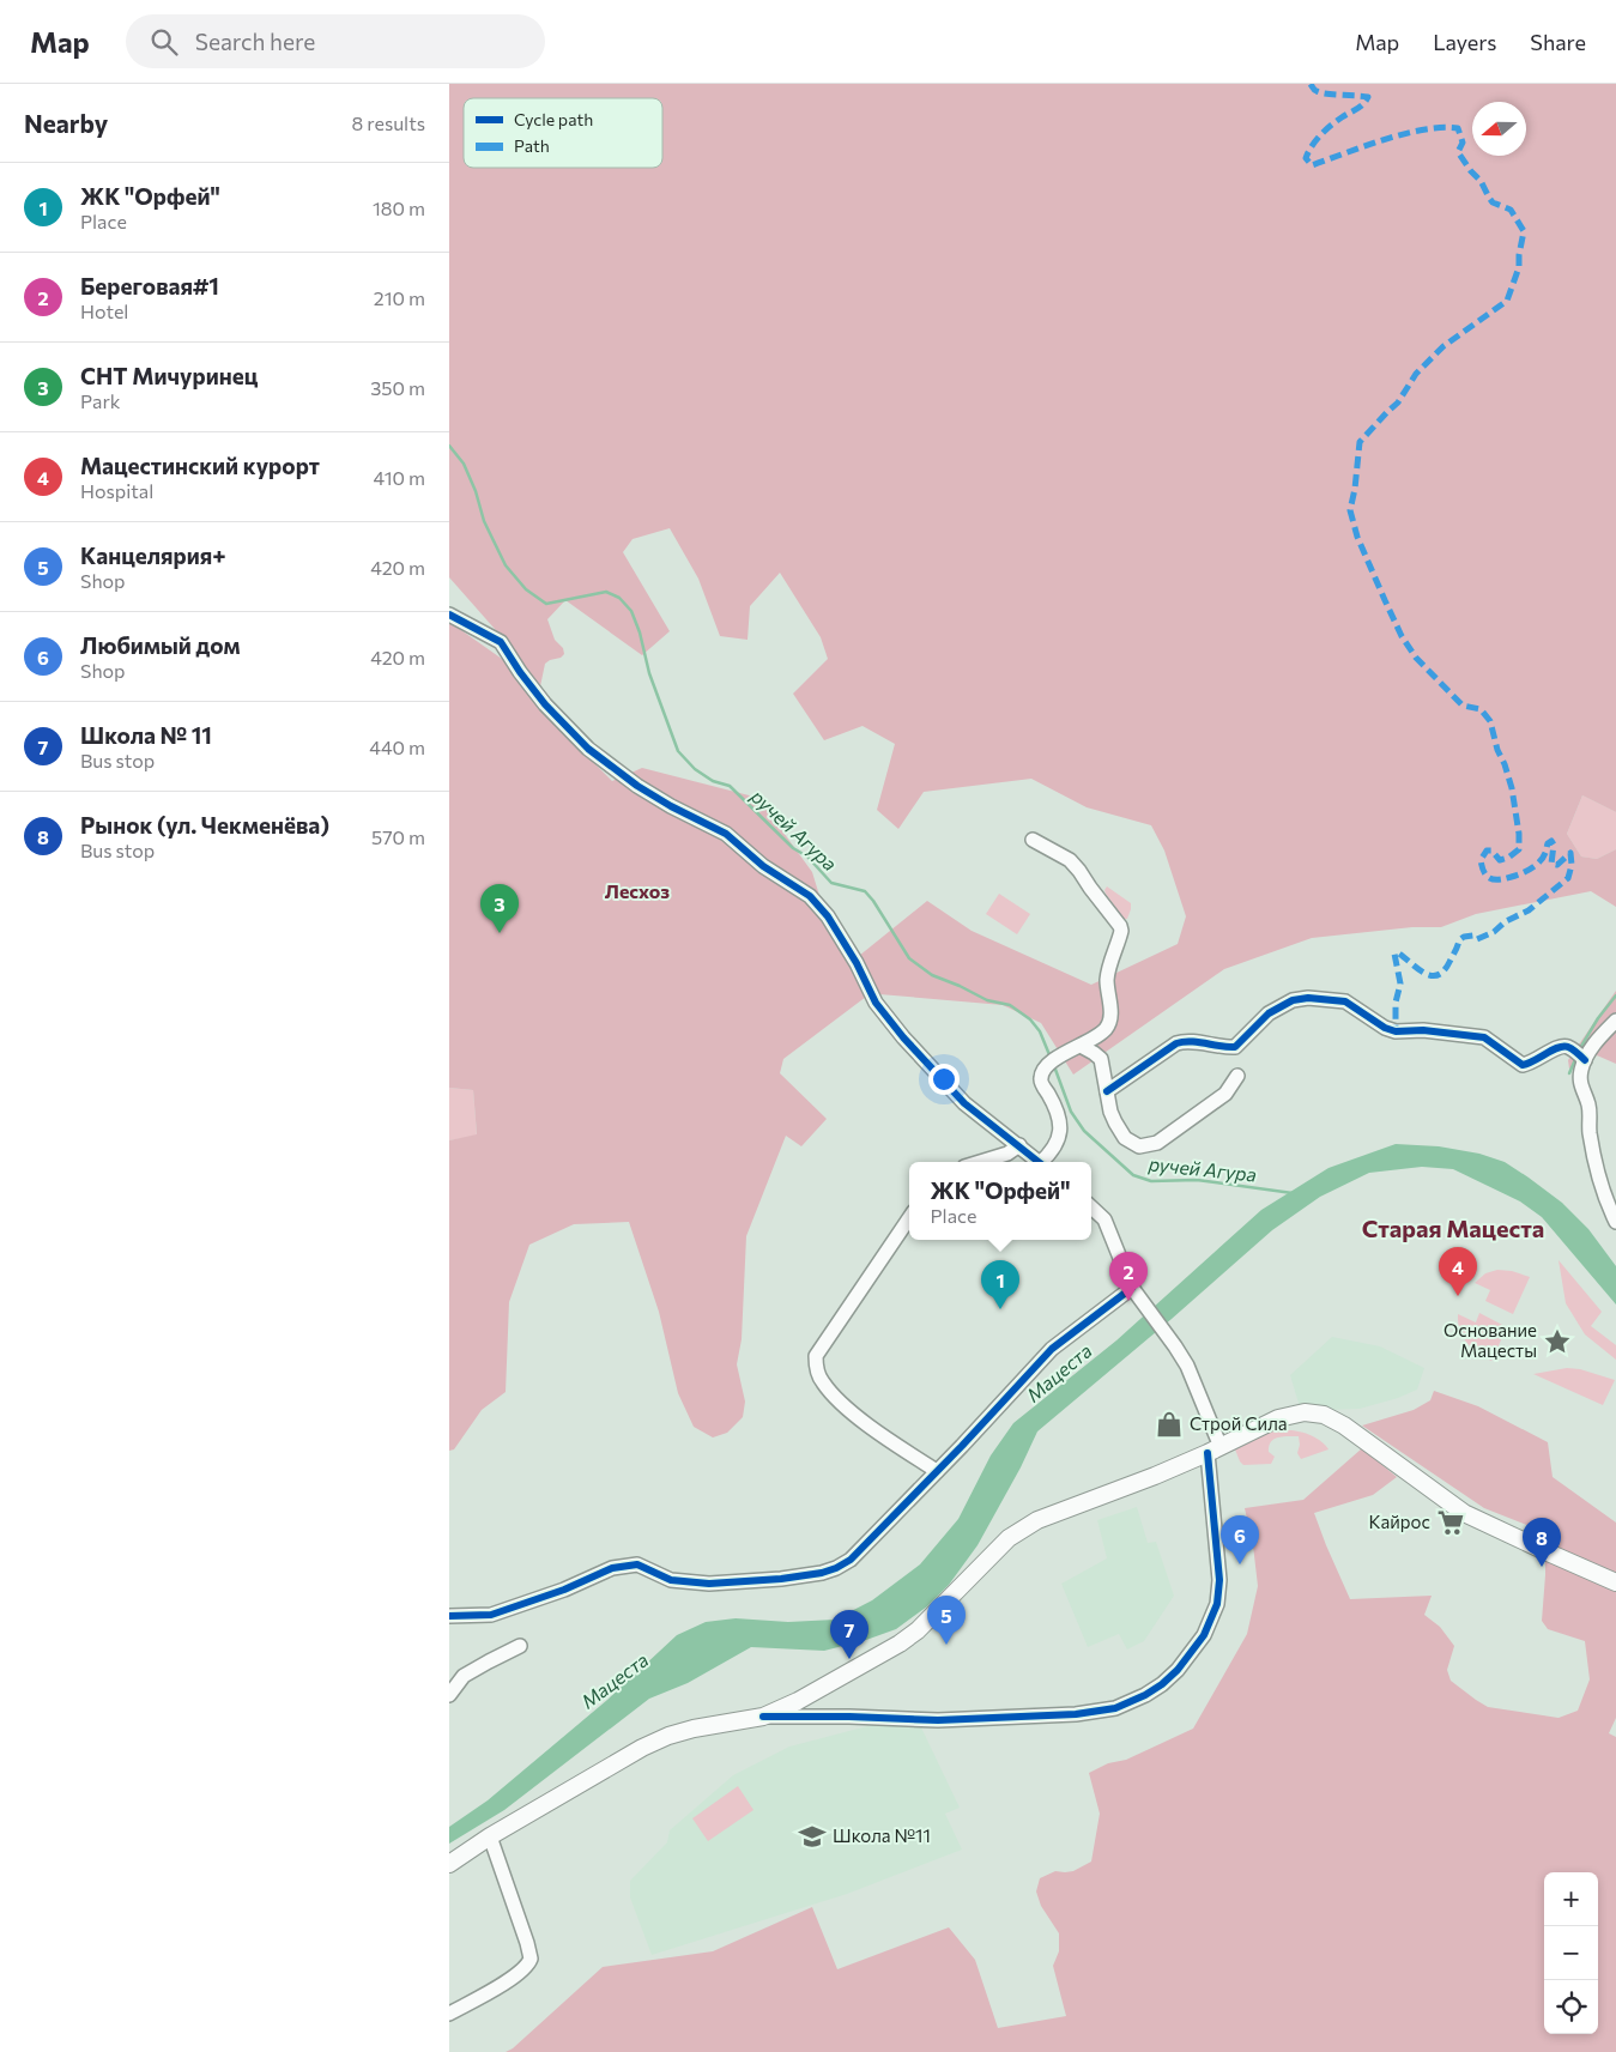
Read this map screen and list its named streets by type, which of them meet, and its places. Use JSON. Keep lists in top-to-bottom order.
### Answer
{
  "districts": ["Лесхоз", "Старая Мацеста"],
  "water": ["ручей Агура", "Мацеста"],
  "places": {
    "place": ["Основание Мацесты"],
    "shop": ["Строй Сила"],
    "supermarket": ["Кайрос"],
    "school or university": ["Школа №11"]
  },
  "legend": ["Cycle path", "Path"],
  "north": "left",
  "page": {
    "header": "Map",
    "search": "Search here",
    "nav": ["Map", "Layers", "Share"],
    "heading": ["Nearby", "8 results"],
    "list": [
      {
        "mark": "1",
        "name": "ЖК \"Орфей\"",
        "note": "Place",
        "value": "180 m"
      },
      {
        "mark": "2",
        "name": "Береговая#1",
        "note": "Hotel",
        "value": "210 m"
      },
      {
        "mark": "3",
        "name": "СНТ Мичуринец",
        "note": "Park",
        "value": "350 m"
      },
      {
        "mark": "4",
        "name": "Мацестинский курорт",
        "note": "Hospital",
        "value": "410 m"
      },
      {
        "mark": "5",
        "name": "Канцелярия+",
        "note": "Shop",
        "value": "420 m"
      },
      {
        "mark": "6",
        "name": "Любимый дом",
        "note": "Shop",
        "value": "420 m"
      },
      {
        "mark": "7",
        "name": "Школа № 11",
        "note": "Bus stop",
        "value": "440 m"
      },
      {
        "mark": "8",
        "name": "Рынок (ул. Чекменёва)",
        "note": "Bus stop",
        "value": "570 m"
      }
    ],
    "pins": [
      "3",
      "4",
      "2",
      "1",
      "6",
      "8",
      "5",
      "7"
    ],
    "popup": ["ЖК \"Орфей\"", "Place"],
    "map_buttons": ["+", "−"]
  }
}
